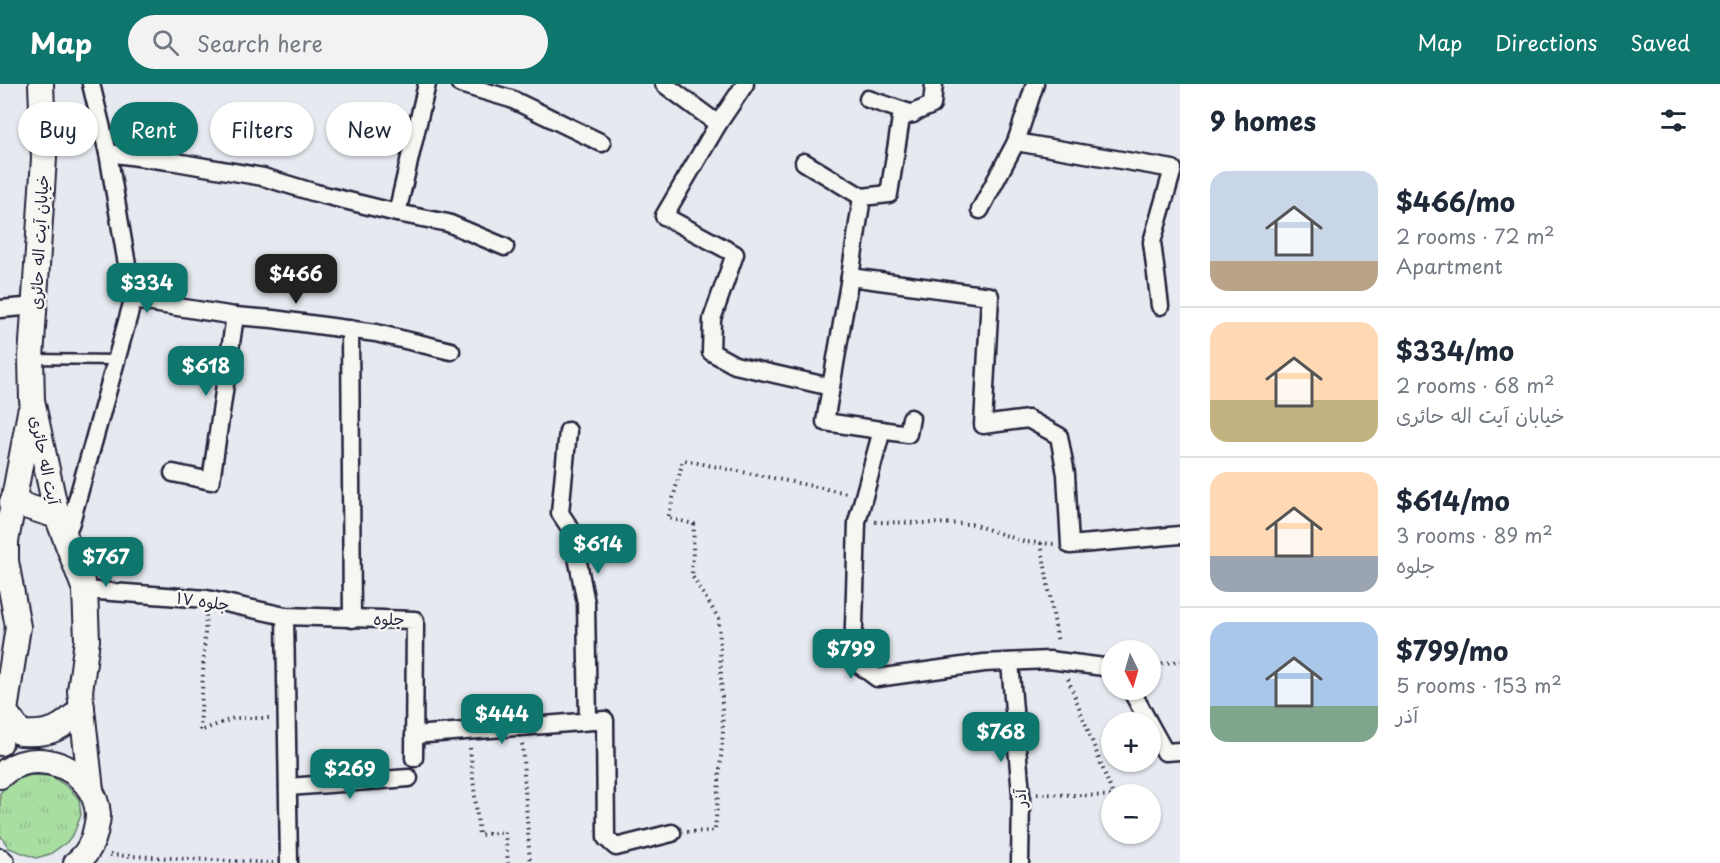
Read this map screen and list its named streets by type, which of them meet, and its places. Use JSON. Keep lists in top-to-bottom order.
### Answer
{
  "streets": {
    "main road": ["خیابان آیت اله حائری", "آیت اله حائری"],
    "street": ["جلوه ۱۷", "جلوه", "آذر"]
  },
  "crossings": [
    ["خیابان آیت اله حائری", "آیت اله حائری"],
    ["آیت اله حائری", "جلوه ۱۷"],
    ["جلوه ۱۷", "جلوه"]
  ],
  "north": "bottom",
  "page": {
    "header": "Map",
    "search": "Search here",
    "nav": ["Map", "Directions", "Saved"],
    "heading": "9 homes",
    "chip": [
      "Buy",
      "Rent",
      "Filters",
      "New"
    ],
    "list": [
      {
        "name": "$466/mo",
        "note": "2 rooms · 72 m² · Apartment"
      },
      {
        "name": "$334/mo",
        "note": "2 rooms · 68 m² · خیابان آیت اله حائری"
      },
      {
        "name": "$614/mo",
        "note": "3 rooms · 89 m² · جلوه"
      },
      {
        "name": "$799/mo",
        "note": "5 rooms · 153 m² · آذر"
      }
    ],
    "price": [
      "$466",
      "$334",
      "$618",
      "$614",
      "$767",
      "$799",
      "$444",
      "$768",
      "$269"
    ],
    "map_buttons": ["+", "−"]
  }
}
